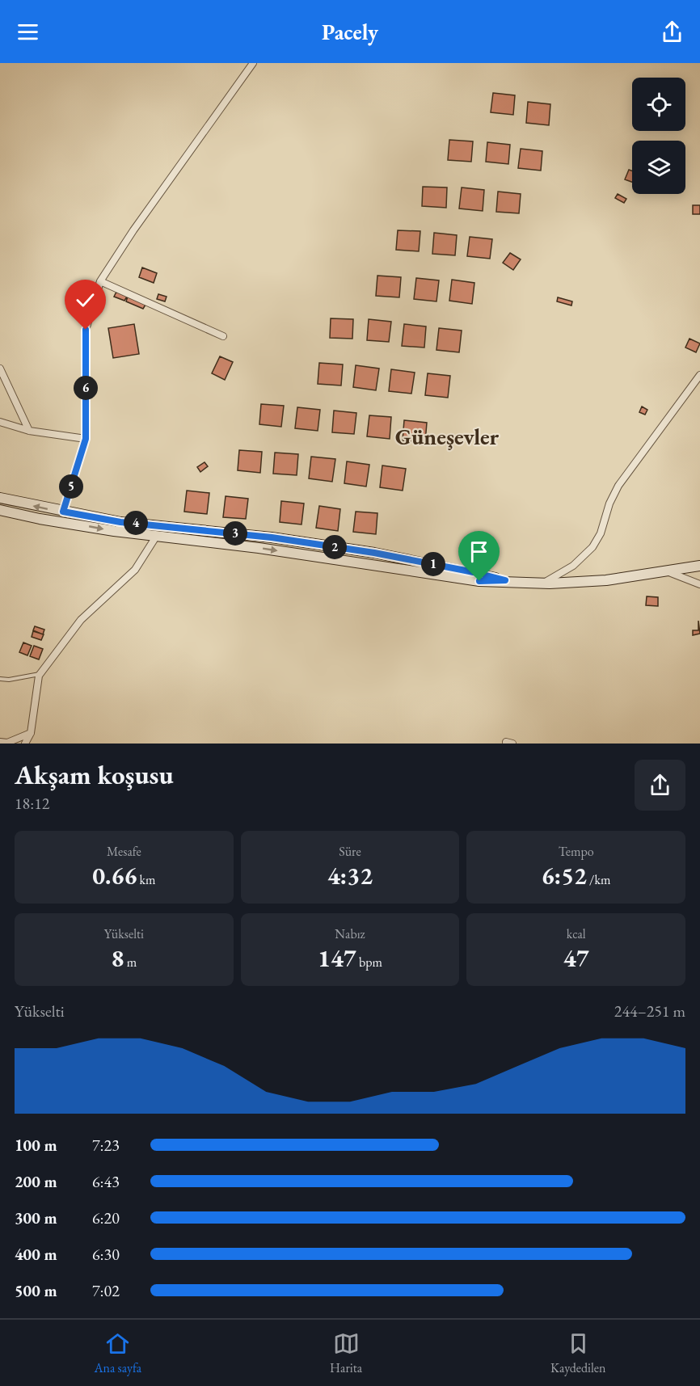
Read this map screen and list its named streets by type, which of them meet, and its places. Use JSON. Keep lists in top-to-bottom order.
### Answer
{
  "districts": ["Güneşevler"],
  "page": {
    "header": "Pacely",
    "pins": [
      "6",
      "5",
      "4",
      "3",
      "2",
      "1"
    ],
    "heading": ["Akşam koşusu", "18:12"],
    "stats": [
      ["Mesafe", "0.66 km"],
      ["Süre", "4:32"],
      ["Tempo", "6:52 /km"],
      ["Yükselti", "8 m"],
      ["Nabız", "147 bpm"],
      ["kcal", "47"]
    ],
    "chart": ["Yükselti", "244–251 m"],
    "list": [
      {
        "name": "100 m",
        "note": "7:23"
      },
      {
        "name": "200 m",
        "note": "6:43"
      },
      {
        "name": "300 m",
        "note": "6:20"
      },
      {
        "name": "400 m",
        "note": "6:30"
      },
      {
        "name": "500 m",
        "note": "7:02"
      }
    ],
    "tabs": ["Ana sayfa", "Harita", "Kaydedilen"]
  }
}
